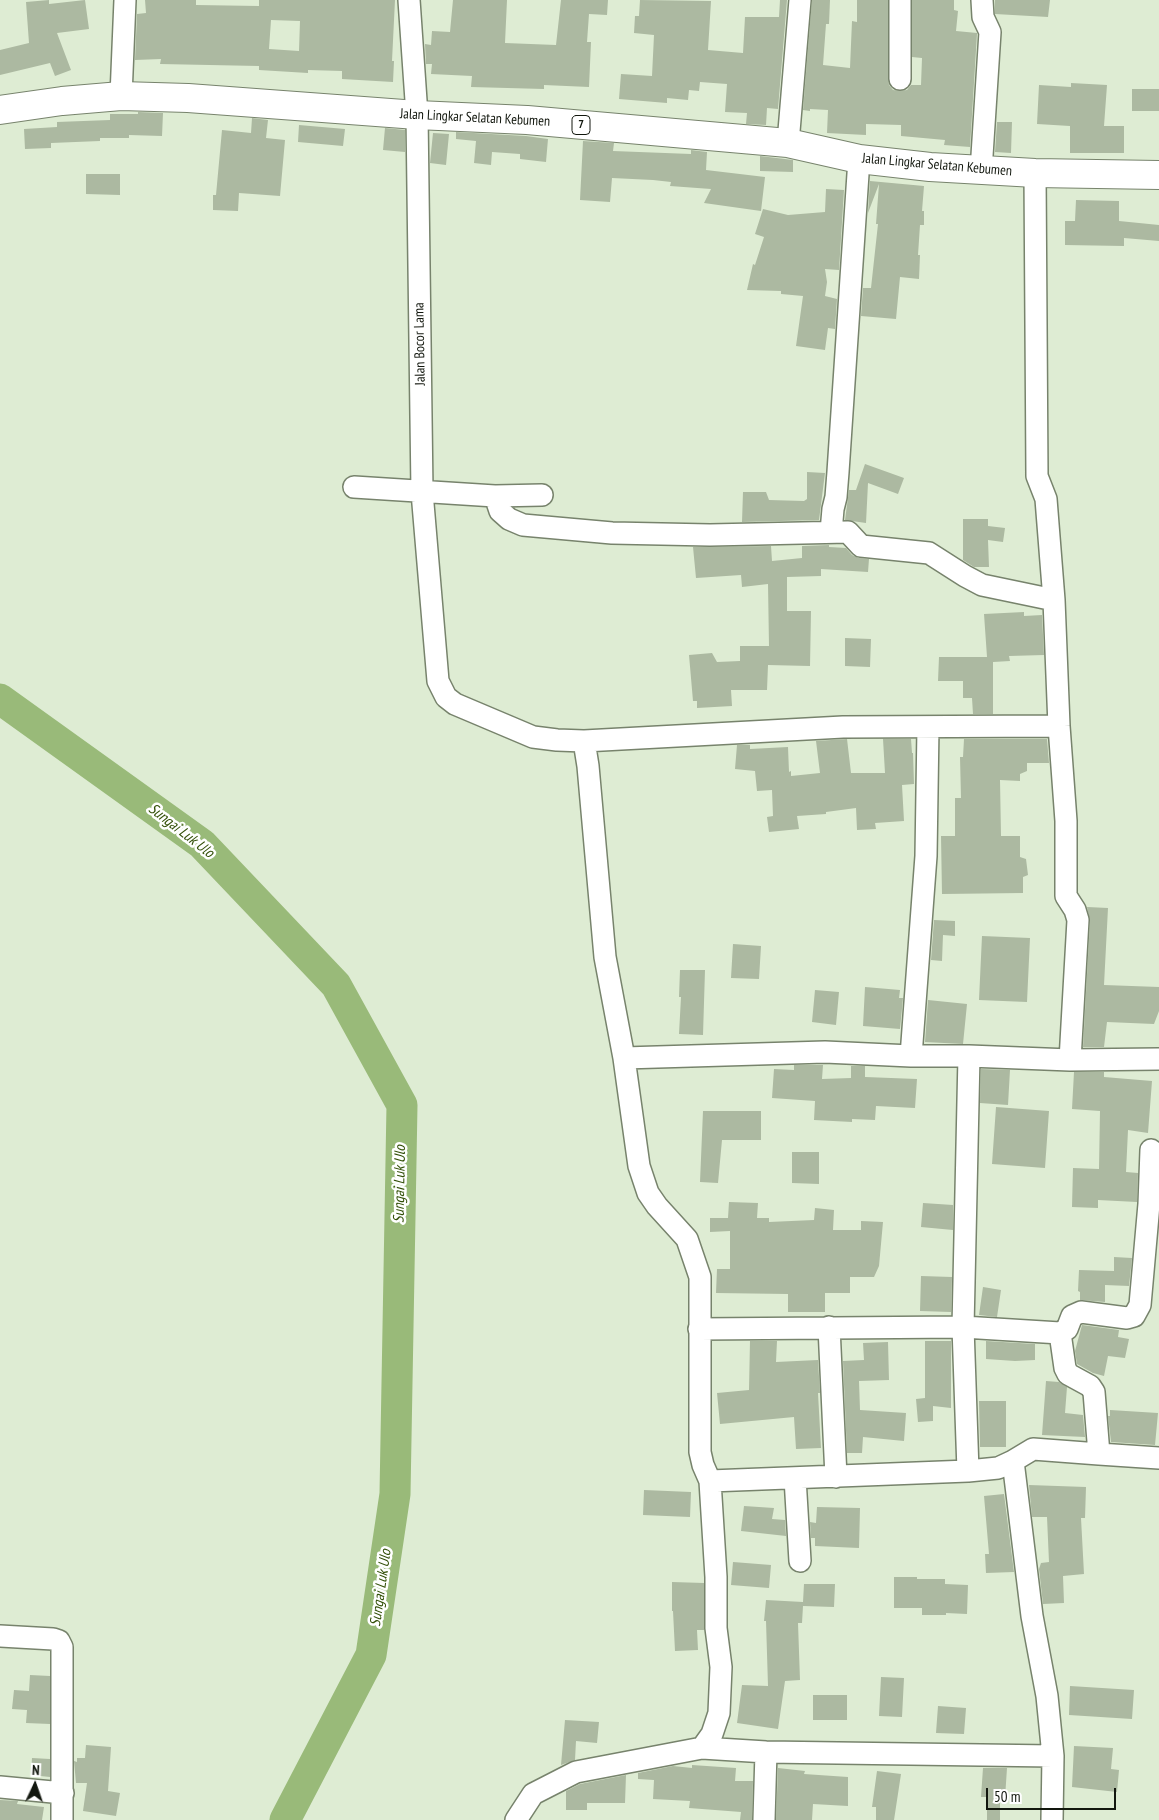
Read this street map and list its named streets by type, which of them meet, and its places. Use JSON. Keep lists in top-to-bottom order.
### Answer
{
  "streets": {
    "highway": ["Jalan Lingkar Selatan Kebumen", "7"],
    "street": ["Jalan Bocor Lama"]
  },
  "crossings": [
    ["Jalan Lingkar Selatan Kebumen", "Jalan Bocor Lama"]
  ],
  "water": ["Sungai Luk Ulo"],
  "scale_bar": "50 m",
  "north": "top"
}
